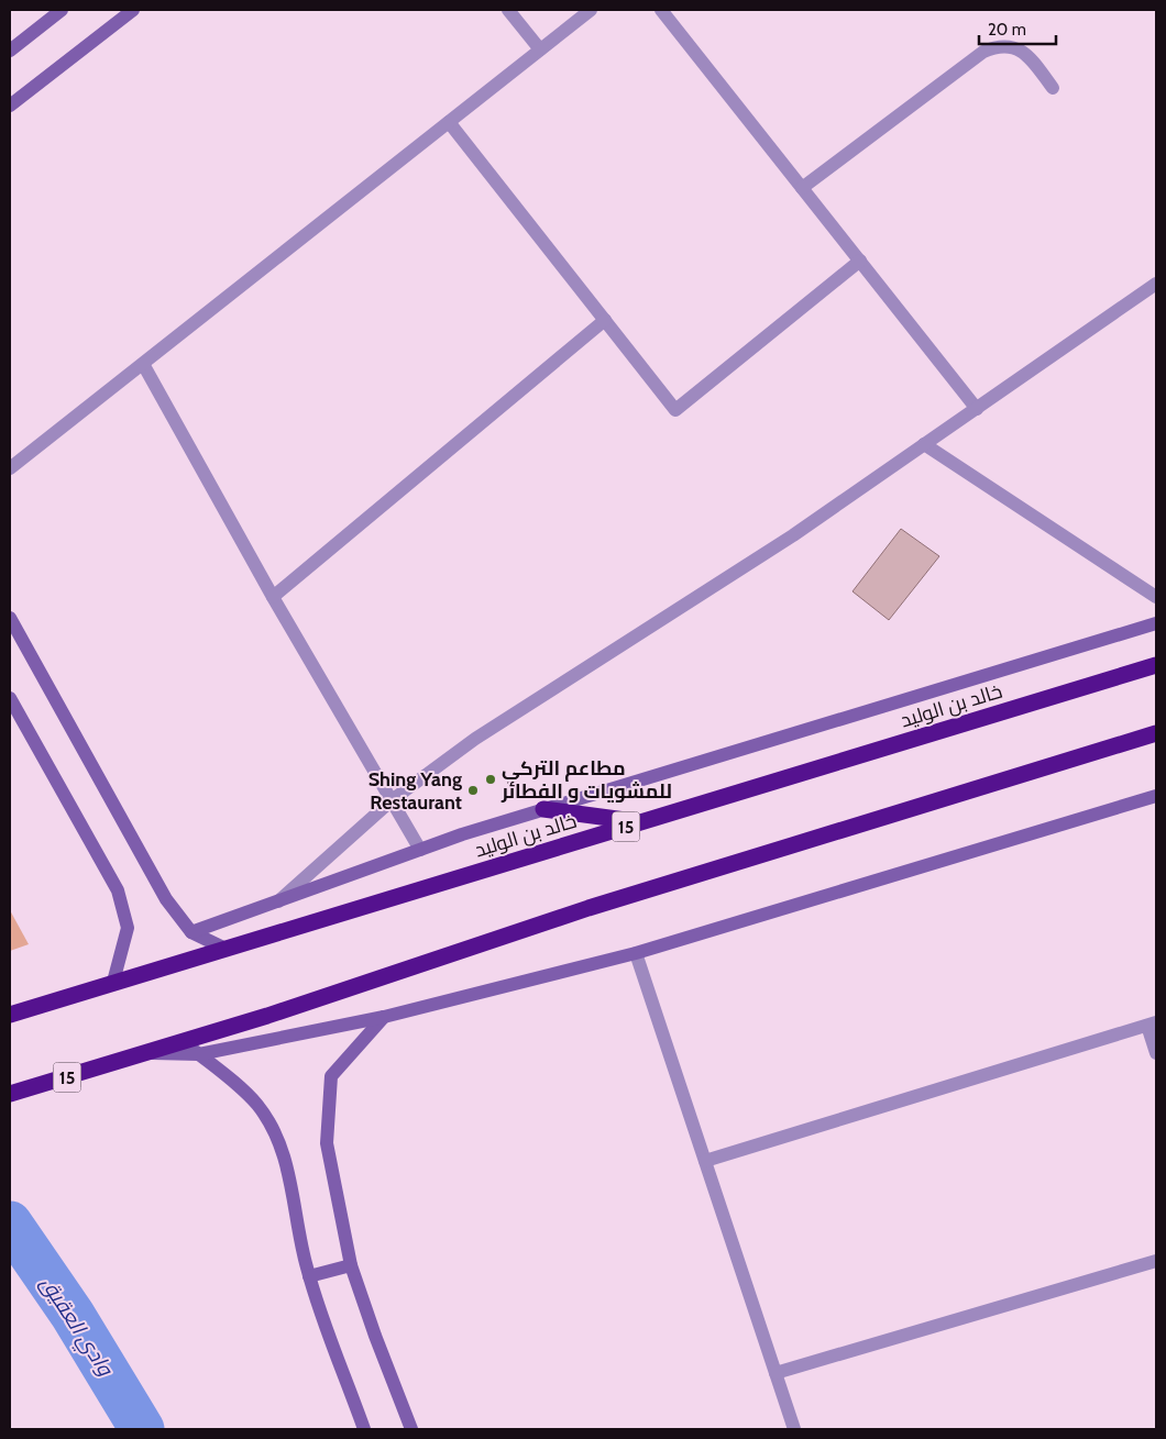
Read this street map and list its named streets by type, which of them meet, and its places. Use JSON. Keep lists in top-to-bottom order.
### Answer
{
  "streets": {
    "highway": ["خالد بن الوليد", "15"]
  },
  "water": ["وادي العقيق"],
  "places": ["مطاعم التركي للمشويات و الفطائر", "Shing Yang Restaurant"],
  "scale_bar": "20 m"
}
